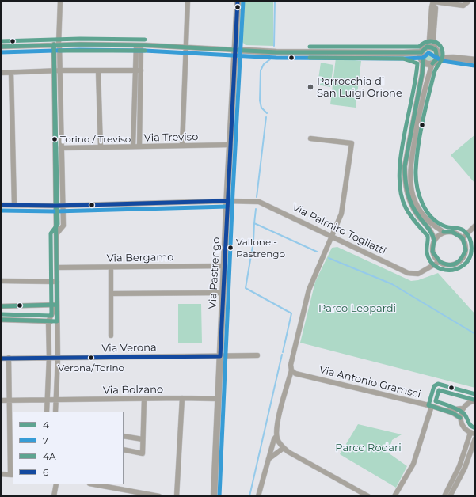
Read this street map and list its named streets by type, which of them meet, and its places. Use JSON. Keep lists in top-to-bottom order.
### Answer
{
  "streets": {
    "street": [
      "Via Treviso",
      "Via Palmiro Togliatti",
      "Via Bergamo",
      "Via Pastrengo",
      "Via Verona",
      "Via Antonio Gramsci",
      "Via Bolzano"
    ]
  },
  "crossings": [
    ["Via Treviso", "Via Pastrengo"],
    ["Via Palmiro Togliatti", "Via Pastrengo"],
    ["Via Bergamo", "Via Pastrengo"],
    ["Via Pastrengo", "Via Verona"],
    ["Via Pastrengo", "Via Bolzano"]
  ],
  "parks": ["Parco Leopardi", "Parco Rodari"],
  "places": [
    "Parrocchia di San Luigi Orione",
    "Torino / Treviso",
    "Vallone - Pastrengo",
    "Verona/Torino"
  ],
  "lines": [
    "transit line 7",
    "transit line 6",
    "transit line 4A",
    "transit line 4"
  ],
  "legend": [
    "4",
    "7",
    "4A",
    "6"
  ]
}
